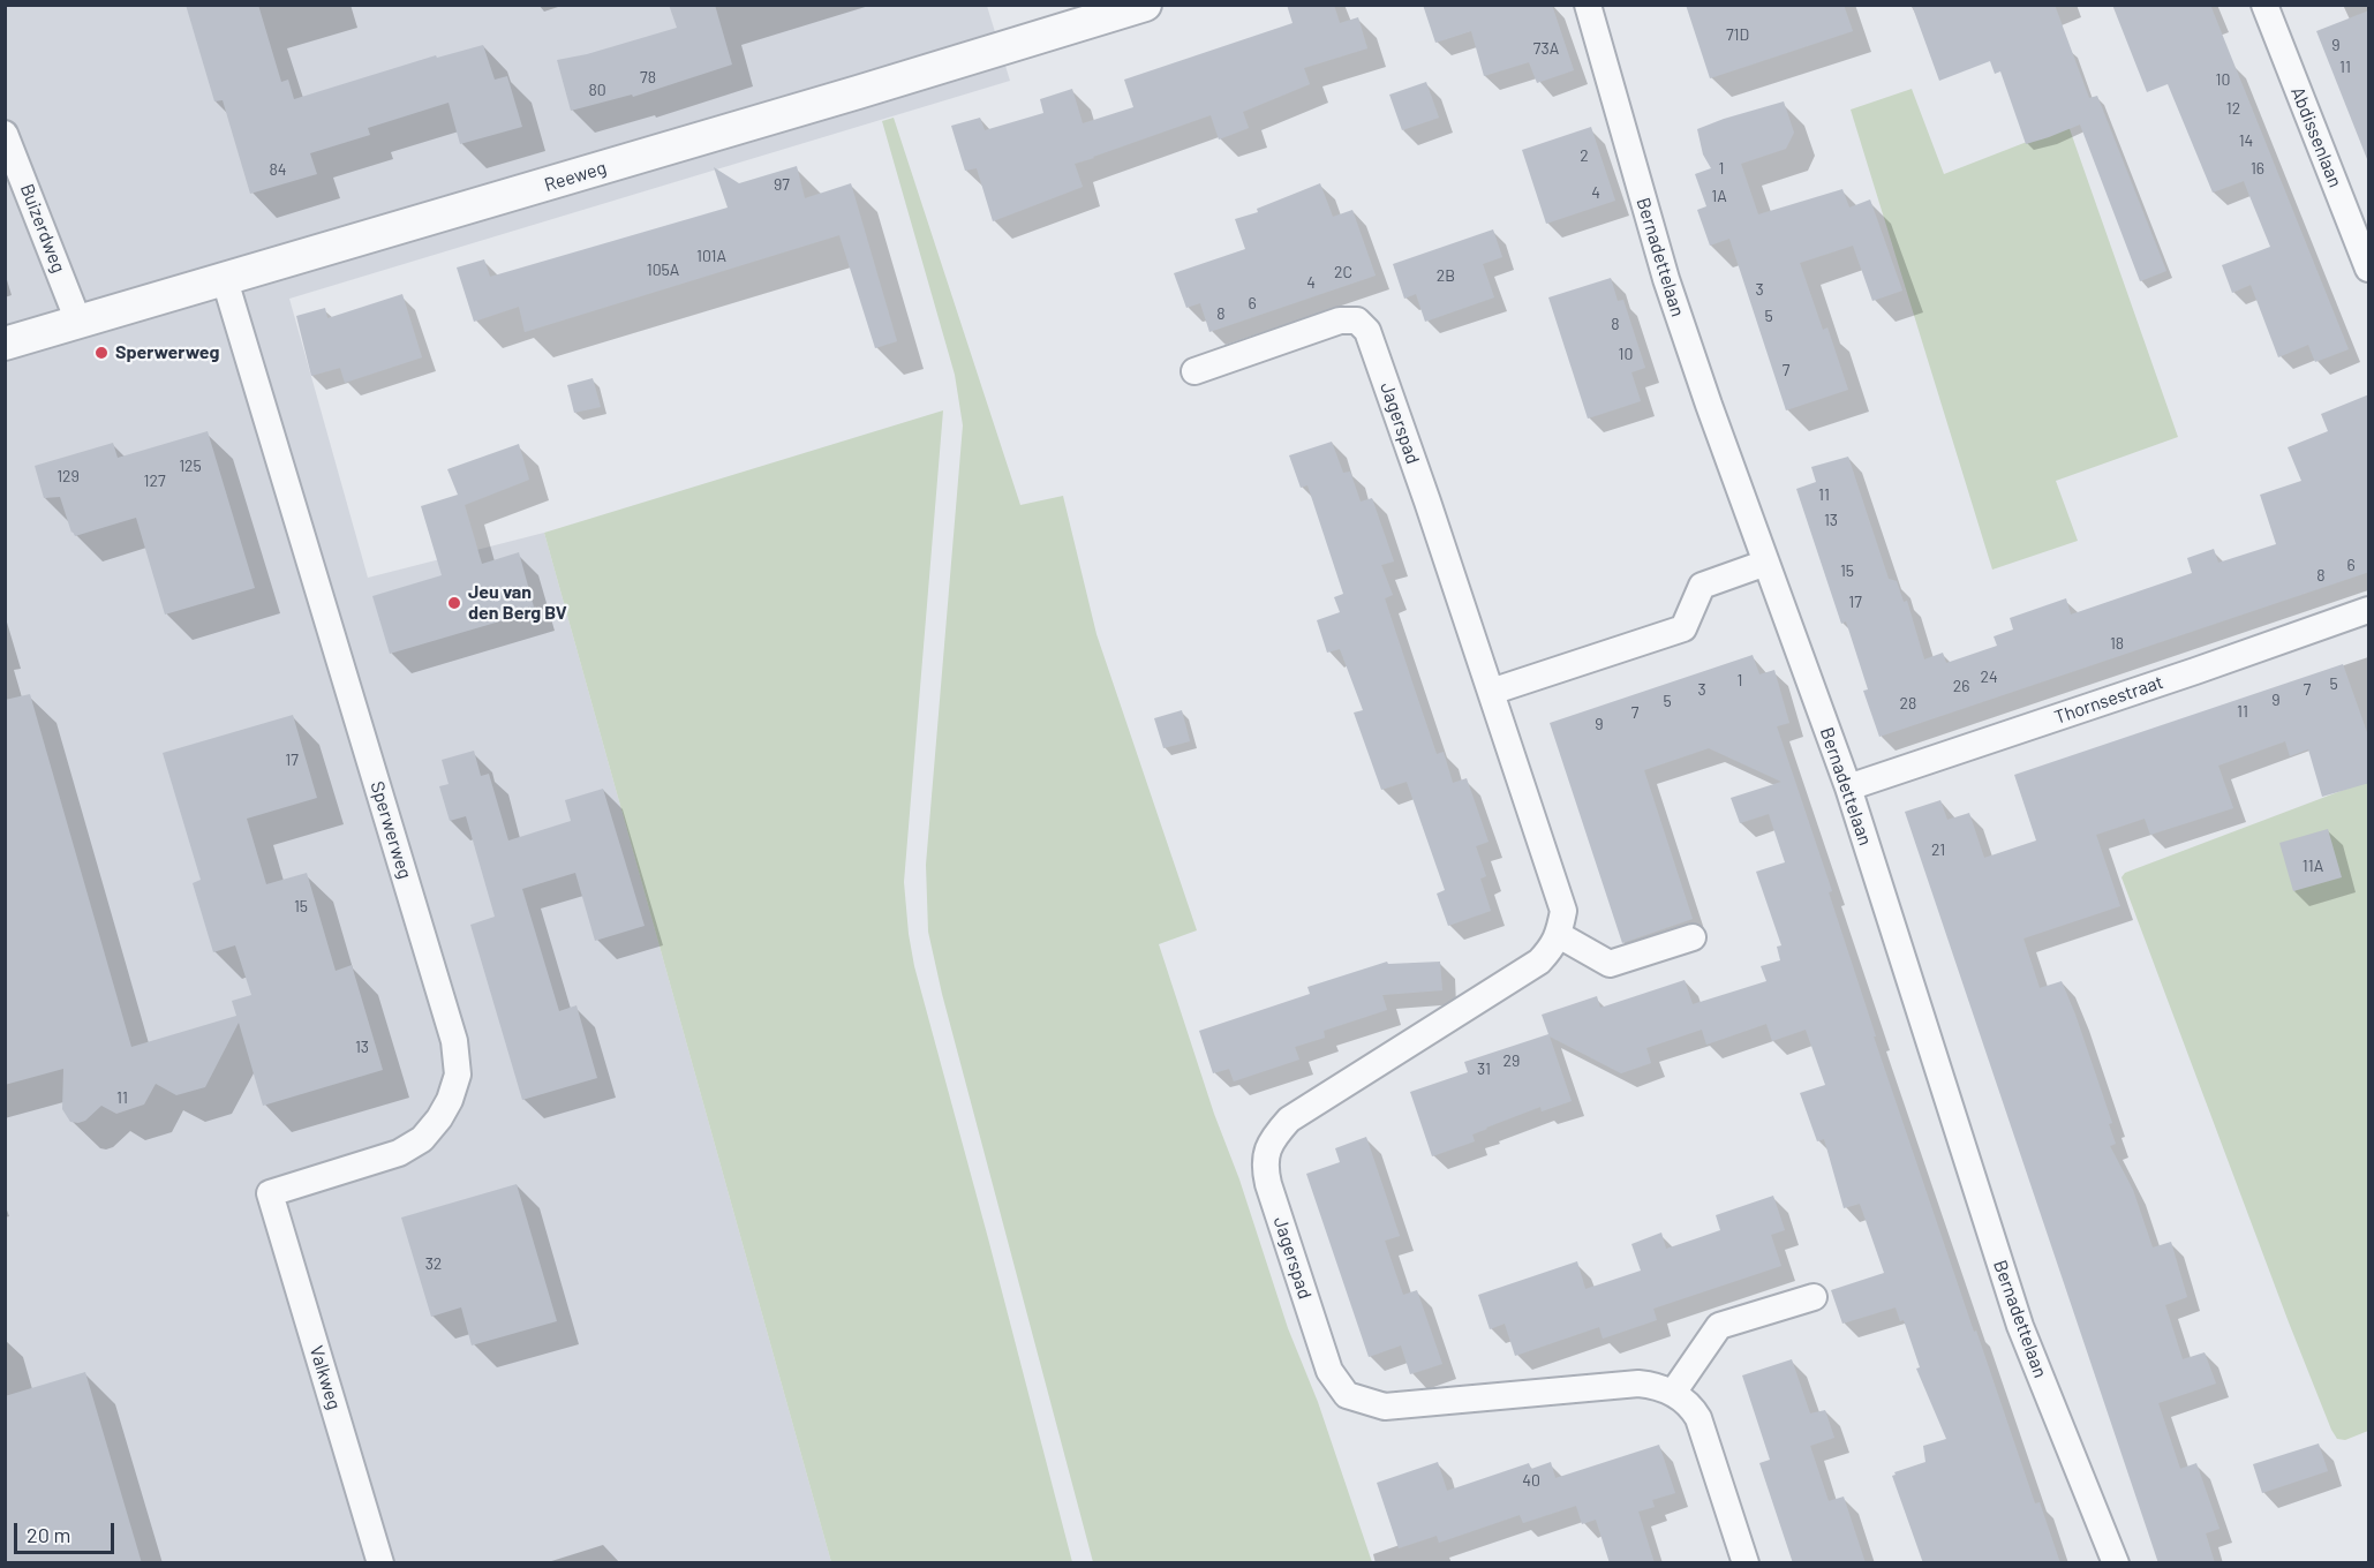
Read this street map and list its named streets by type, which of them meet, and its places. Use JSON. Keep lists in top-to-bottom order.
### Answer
{
  "streets": {
    "street": [
      "Abdissenlaan",
      "Reeweg",
      "Buizerdweg",
      "Bernadettelaan",
      "Jagerspad",
      "Thornsestraat",
      "Sperwerweg",
      "Valkweg"
    ]
  },
  "crossings": [
    ["Reeweg", "Buizerdweg"],
    ["Reeweg", "Sperwerweg"],
    ["Bernadettelaan", "Thornsestraat"],
    ["Sperwerweg", "Valkweg"]
  ],
  "places": ["Sperwerweg", "Jeu van den Berg BV"],
  "house_numbers": [
    "71D",
    "9",
    "73A",
    "11",
    "78",
    "10",
    "80",
    "12",
    "14",
    "2",
    "1",
    "16",
    "84",
    "97",
    "4",
    "1A",
    "101A",
    "105A",
    "2C",
    "2B",
    "4",
    "3",
    "6",
    "8",
    "5",
    "8",
    "10",
    "7",
    "125",
    "129",
    "127",
    "11",
    "13",
    "6",
    "15",
    "8",
    "17",
    "18",
    "24",
    "1",
    "5",
    "26",
    "3",
    "7",
    "9",
    "5",
    "28",
    "11",
    "7",
    "9",
    "17",
    "21",
    "11A",
    "15",
    "13",
    "29",
    "31",
    "11",
    "32",
    "40"
  ],
  "scale_bar": "20 m"
}
